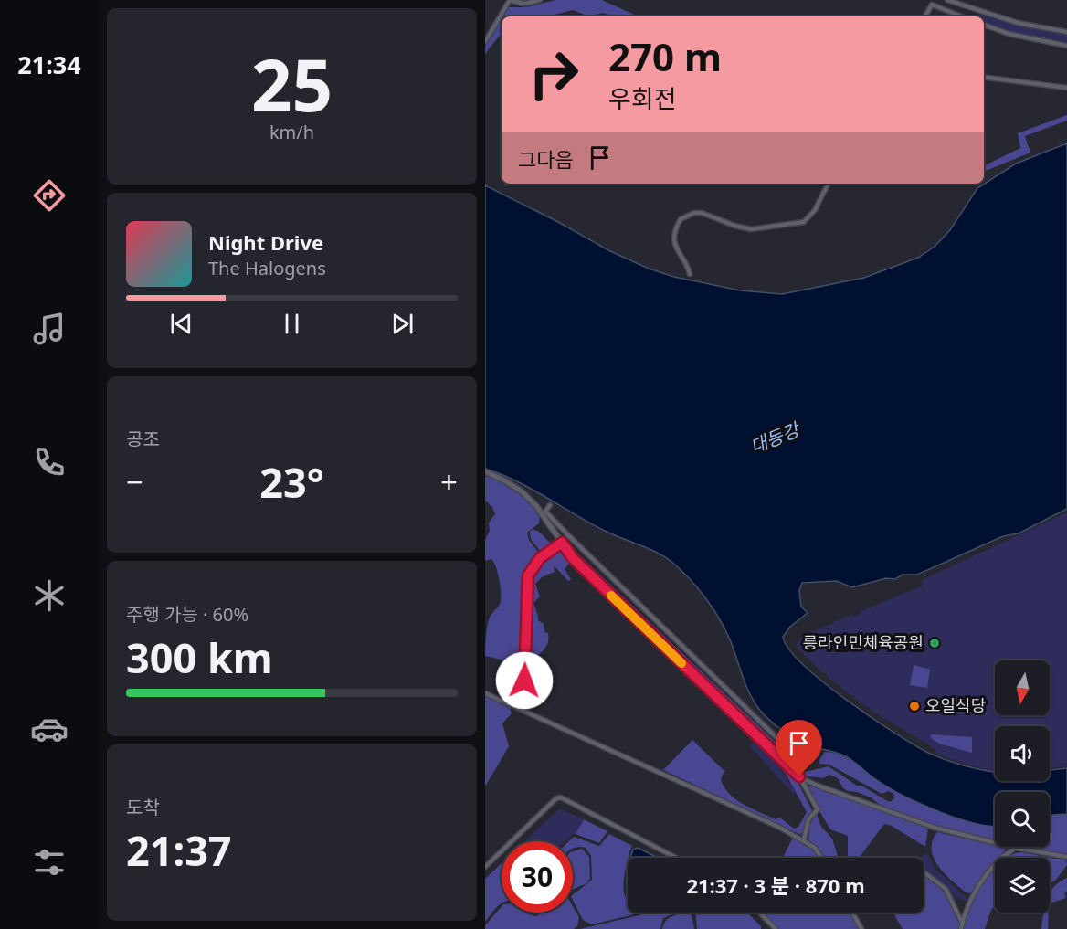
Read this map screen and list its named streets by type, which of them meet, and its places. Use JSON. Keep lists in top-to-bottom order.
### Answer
{
  "water": ["대동강"],
  "places": ["릉라인민체육공원", "오일식당"],
  "north": "bottom",
  "page": {
    "tabs": "21:34",
    "tile": [
      ["25", "km/h"],
      "공조",
      ["주행 가능 · 60%", "300 km"],
      ["도착", "21:37"]
    ],
    "turn": ["270 m", "우회전"],
    "then": "그다음",
    "song": ["Night Drive", "The Halogens"],
    "heat": ["−", "23°", "+"],
    "limit": "30",
    "trip": "21:37 · 3 분 · 870 m"
  }
}
